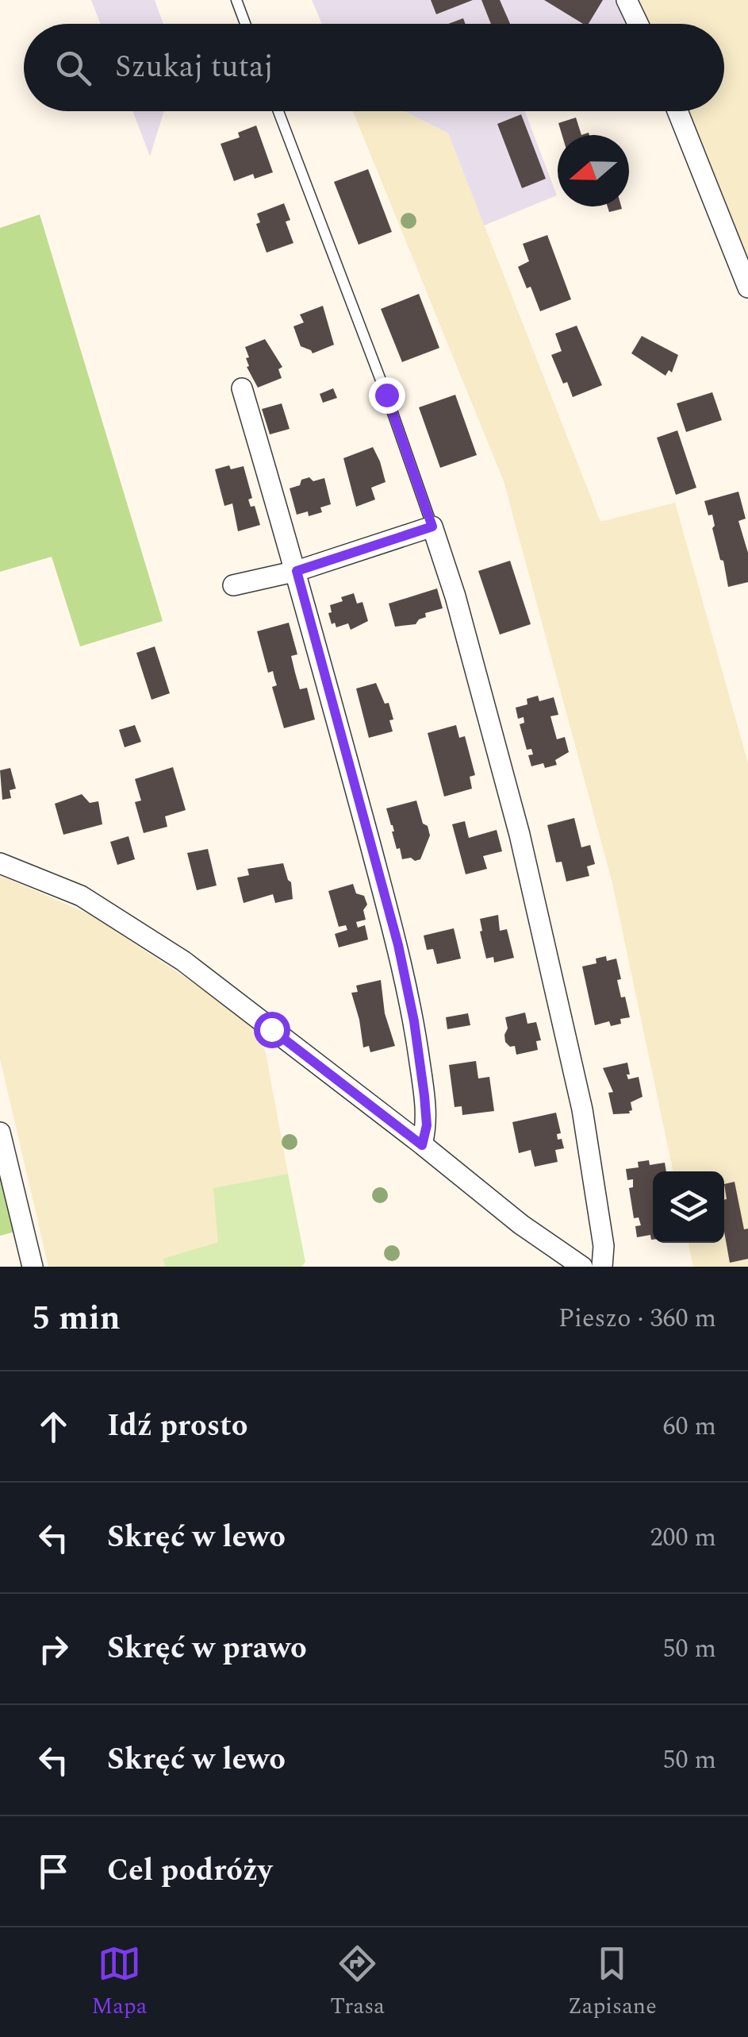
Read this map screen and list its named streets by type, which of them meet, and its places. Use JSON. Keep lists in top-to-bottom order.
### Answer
{
  "north": "left",
  "page": {
    "search": "Szukaj tutaj",
    "heading": ["5 min", "Pieszo · 360 m"],
    "list": [
      ["Idź prosto", "60 m"],
      ["Skręć w lewo", "200 m"],
      ["Skręć w prawo", "50 m"],
      ["Skręć w lewo", "50 m"],
      "Cel podróży"
    ],
    "nav": ["Mapa", "Trasa", "Zapisane"]
  }
}
